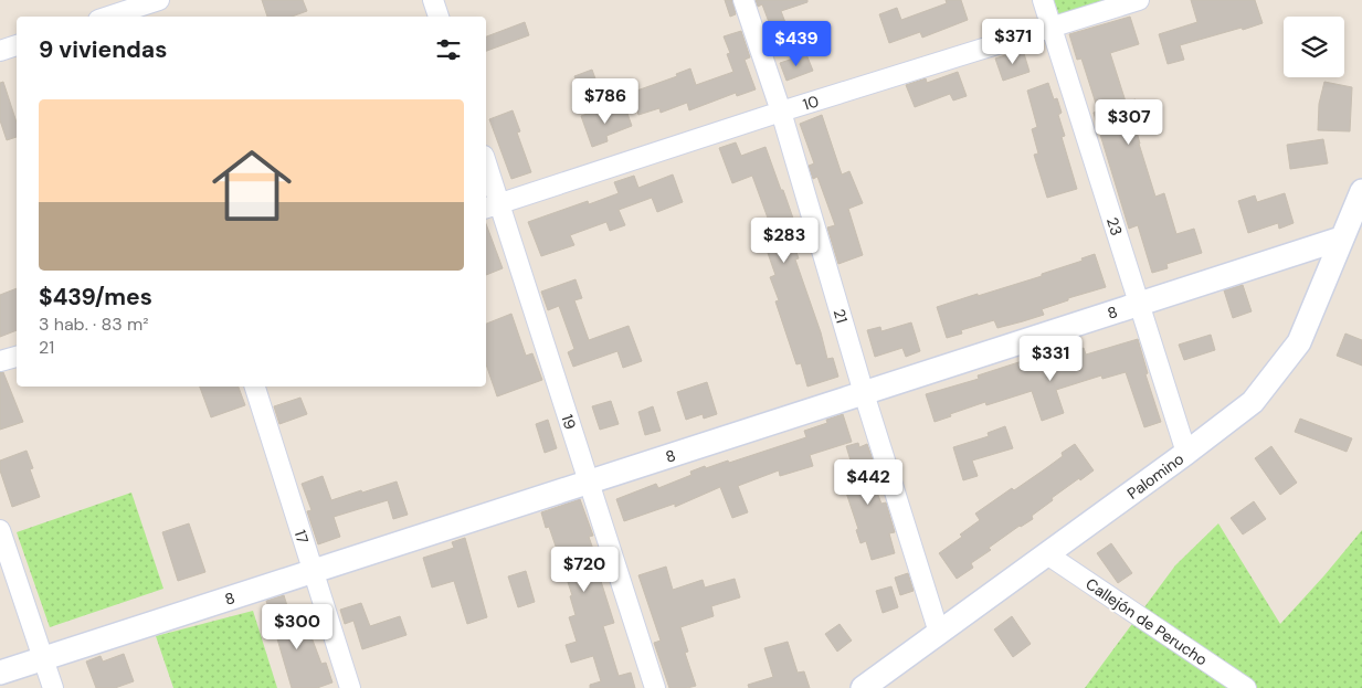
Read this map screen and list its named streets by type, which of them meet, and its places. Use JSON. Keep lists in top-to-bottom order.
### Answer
{
  "streets": {
    "street": [
      "10",
      "23",
      "8",
      "21",
      "19",
      "Palomino",
      "17",
      "Callejón de Perucho"
    ]
  },
  "crossings": [
    ["10", "23"],
    ["10", "21"],
    ["10", "19"],
    ["23", "8"],
    ["23", "Palomino"],
    ["8", "21"],
    ["8", "19"],
    ["8", "Palomino"],
    ["8", "17"],
    ["21", "Palomino"],
    ["Palomino", "Callejón de Perucho"]
  ],
  "page": {
    "heading": "9 viviendas",
    "price": [
      "$371",
      "$439",
      "$786",
      "$307",
      "$283",
      "$331",
      "$442",
      "$720",
      "$300"
    ],
    "list": [
      {
        "name": "$439/mes",
        "note": "3 hab. · 83 m² · 21"
      }
    ]
  }
}
